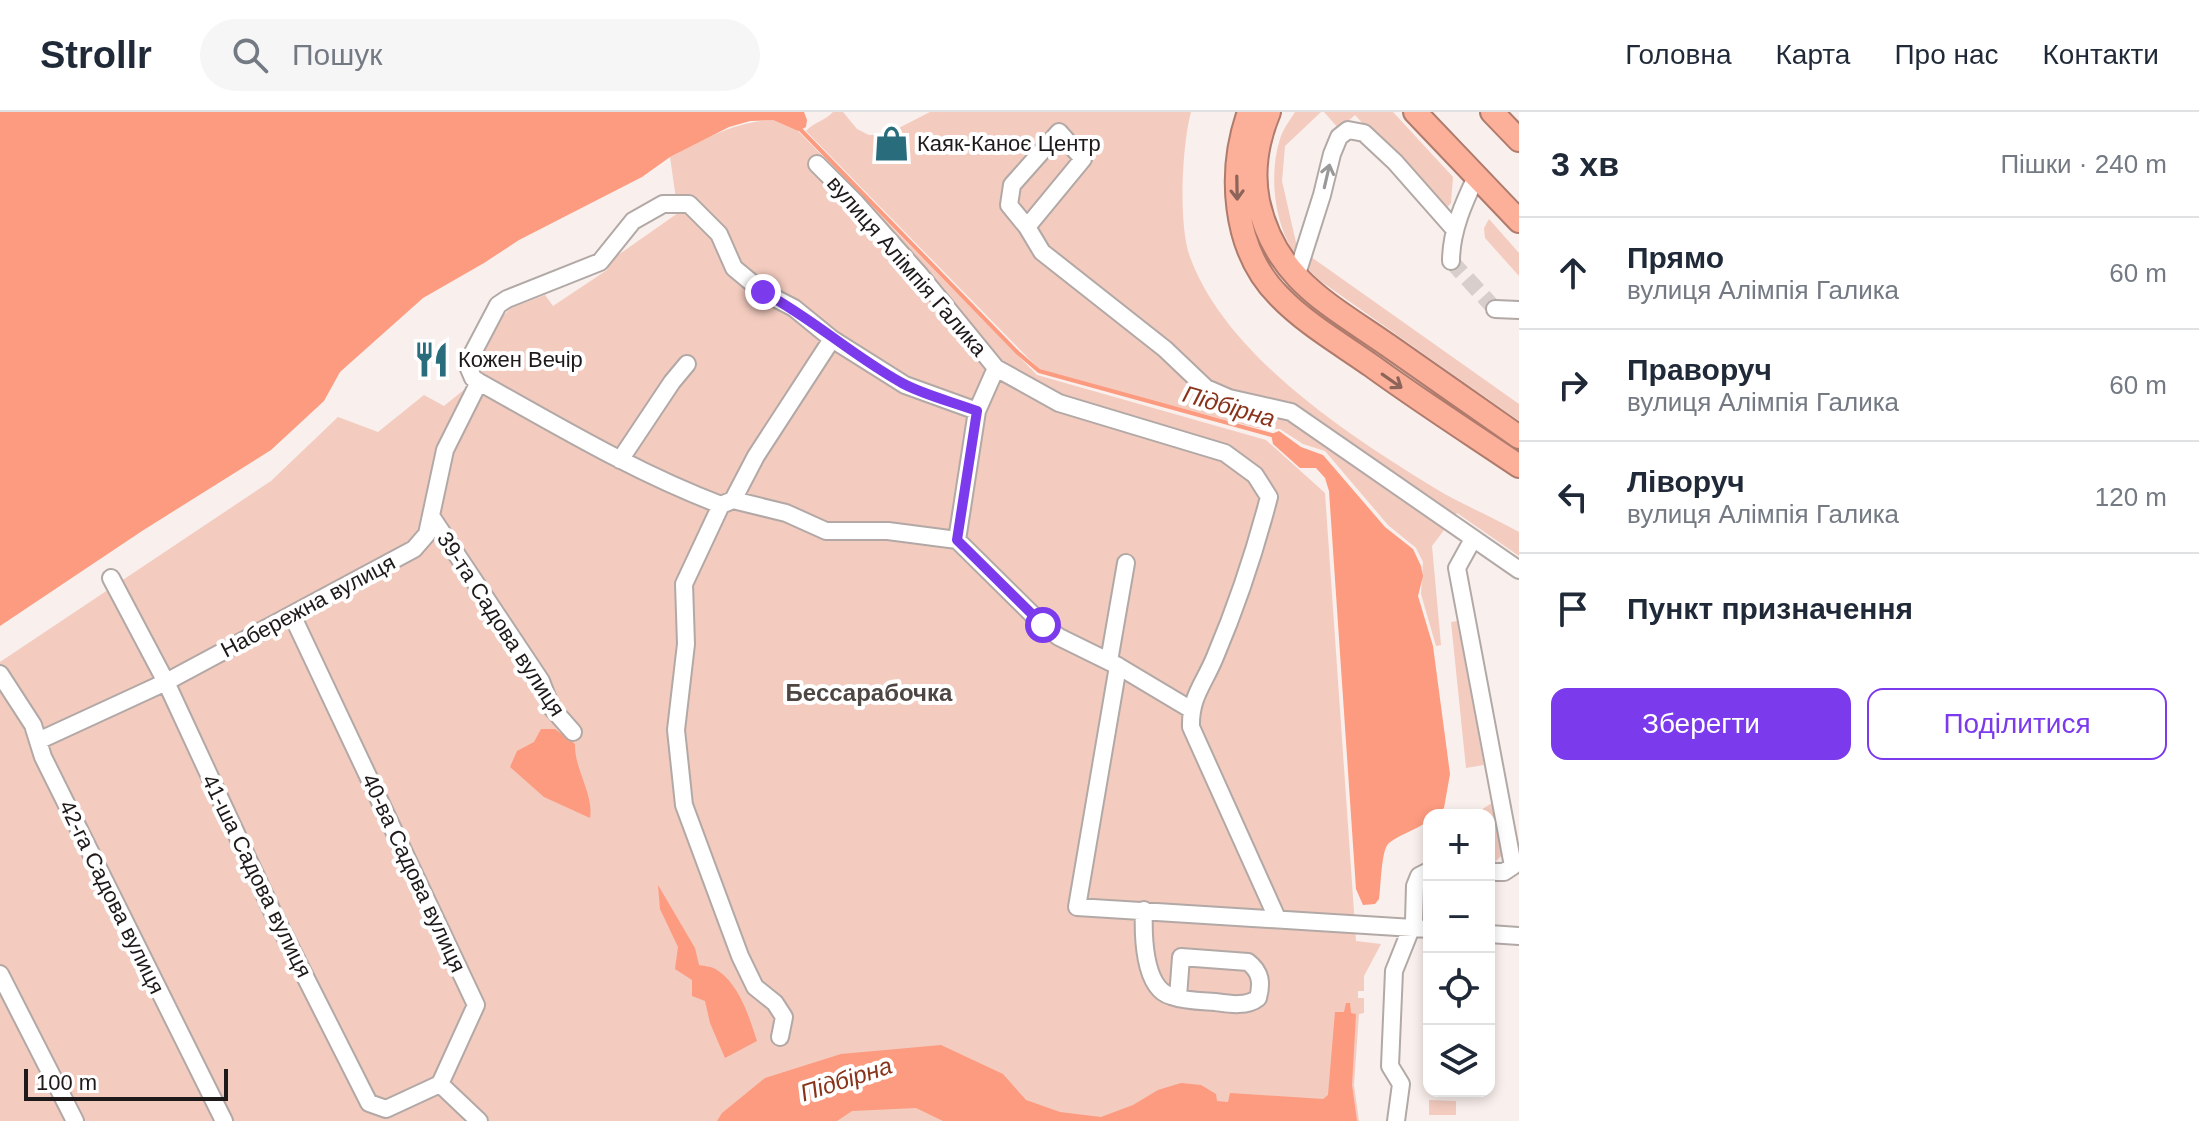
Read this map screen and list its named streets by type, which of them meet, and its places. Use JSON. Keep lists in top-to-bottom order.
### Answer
{
  "streets": {
    "street": [
      "вулиця Алімпія Галика",
      "Набережна вулиця",
      "39-та Садова вулиця",
      "40-ва Садова вулиця",
      "41-ша Садова вулиця",
      "42-га Садова вулиця"
    ]
  },
  "crossings": [
    ["Набережна вулиця", "39-та Садова вулиця"],
    ["Набережна вулиця", "40-ва Садова вулиця"],
    ["Набережна вулиця", "41-ша Садова вулиця"],
    ["Набережна вулиця", "42-га Садова вулиця"],
    ["40-ва Садова вулиця", "41-ша Садова вулиця"]
  ],
  "districts": ["Бессарабочка"],
  "water": ["Підбірна"],
  "places": {
    "shop": ["Каяк-Каноє Центр"],
    "restaurant": ["Кожен Вечір"]
  },
  "scale_bar": "100 m",
  "page": {
    "header": "Strollr",
    "search": "Пошук",
    "nav": [
      "Головна",
      "Карта",
      "Про нас",
      "Контакти"
    ],
    "heading": ["3 хв", "Пішки · 240 m"],
    "list": [
      ["Прямо", "вулиця Алімпія Галика", "60 m"],
      ["Праворуч", "вулиця Алімпія Галика", "60 m"],
      ["Ліворуч", "вулиця Алімпія Галика", "120 m"],
      "Пункт призначення"
    ],
    "buttons": ["Зберегти", "Поділитися"],
    "map_buttons": ["+", "−"],
    "scale": "100 m"
  }
}
